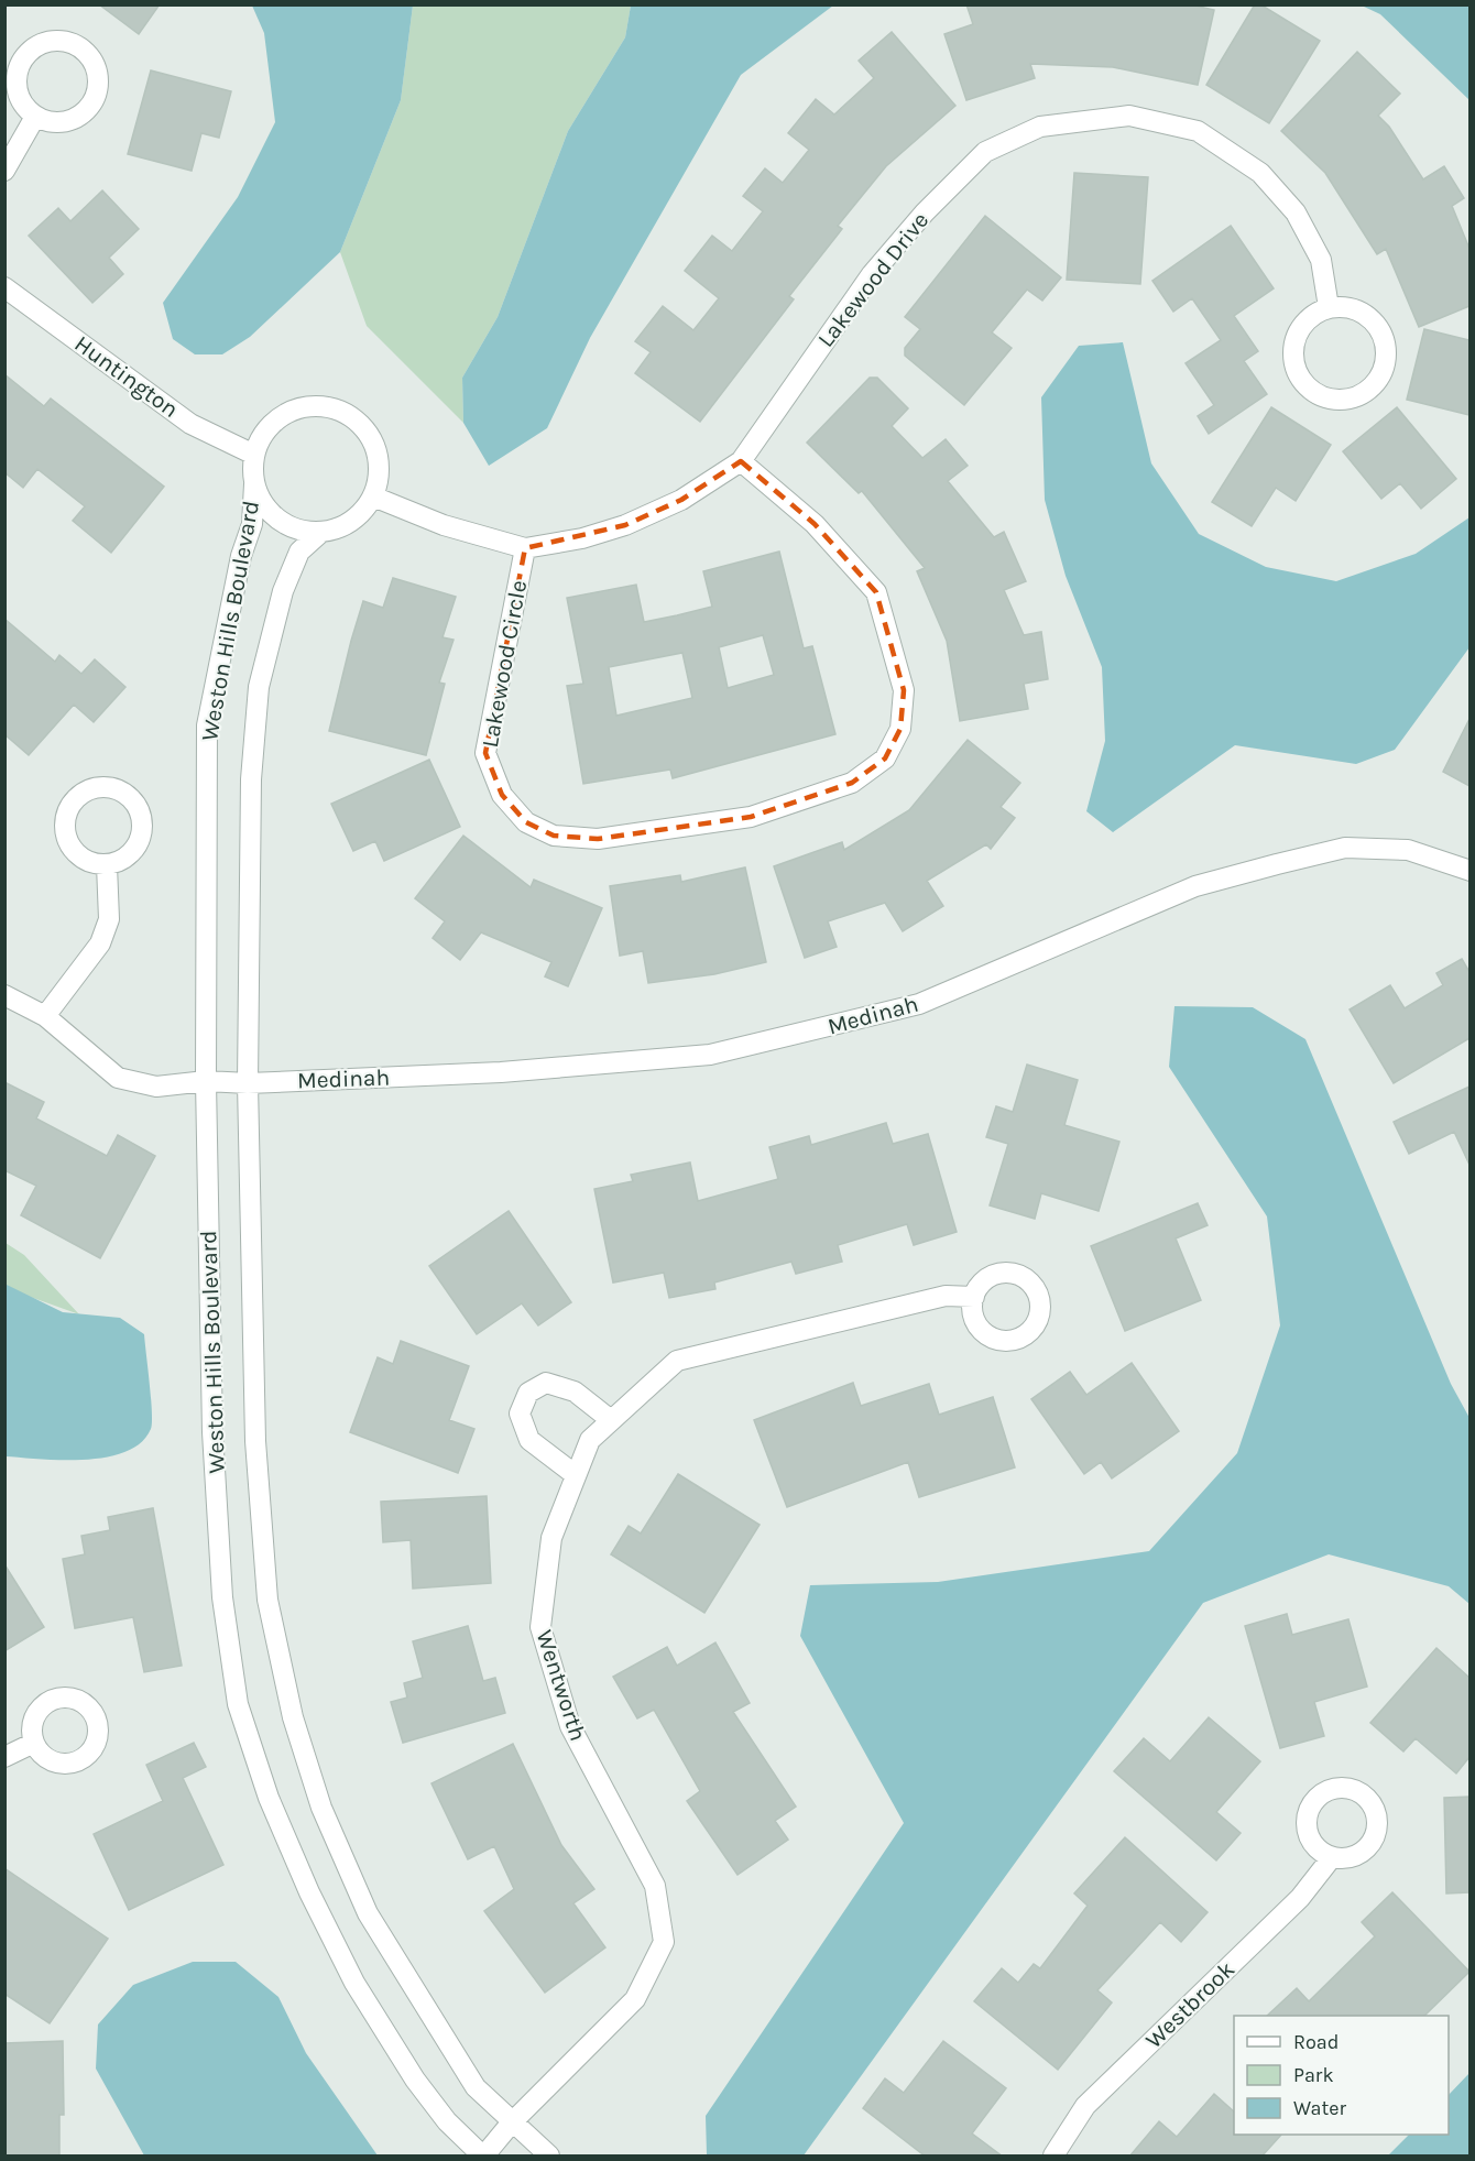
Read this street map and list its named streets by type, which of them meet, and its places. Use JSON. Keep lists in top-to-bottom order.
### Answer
{
  "streets": {
    "street": [
      "Lakewood Drive",
      "Huntington",
      "Weston Hills Boulevard",
      "Lakewood Circle",
      "Medinah",
      "Wentworth",
      "Westbrook"
    ]
  },
  "crossings": [
    ["Lakewood Drive", "Huntington"],
    ["Lakewood Drive", "Weston Hills Boulevard"],
    ["Lakewood Drive", "Lakewood Circle"],
    ["Huntington", "Weston Hills Boulevard"],
    ["Weston Hills Boulevard", "Medinah"],
    ["Weston Hills Boulevard", "Wentworth"]
  ],
  "legend": ["Road", "Park", "Water"]
}
